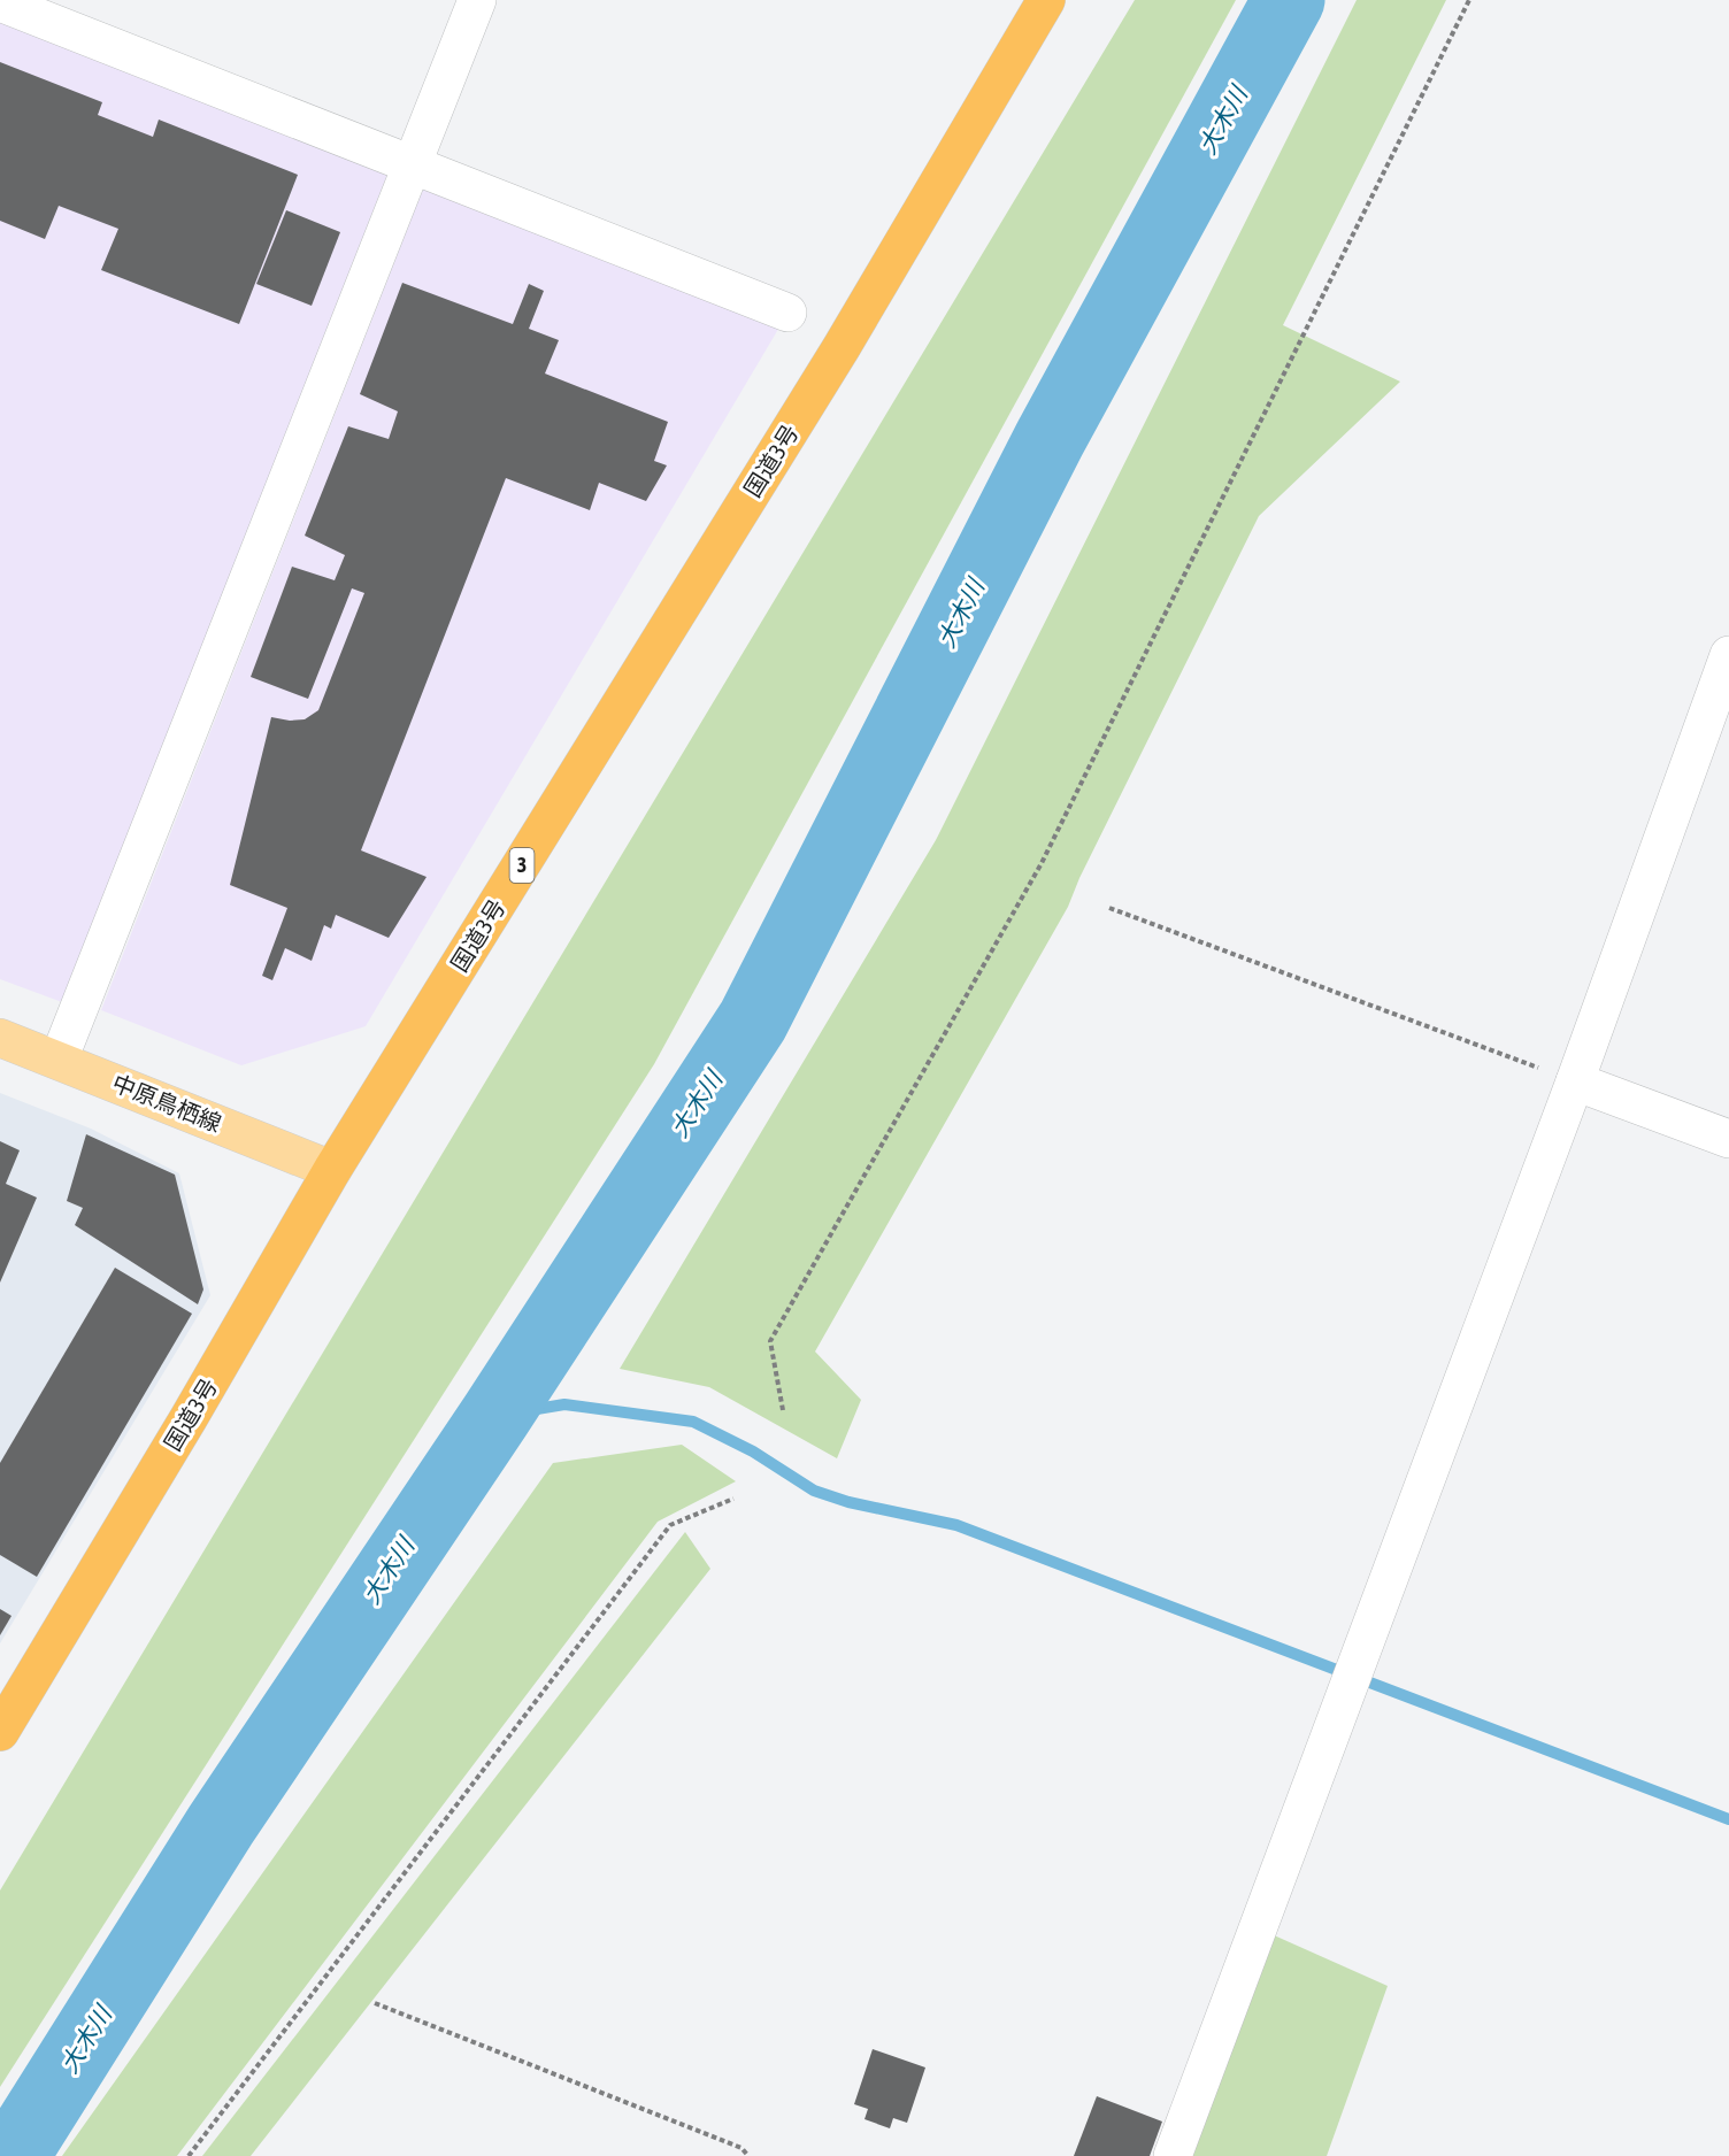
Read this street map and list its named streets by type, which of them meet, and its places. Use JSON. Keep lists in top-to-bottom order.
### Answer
{
  "streets": {
    "highway": ["国道3号", "3"],
    "main road": ["中原鳥栖線"]
  },
  "crossings": [
    ["国道3号", "中原鳥栖線"]
  ],
  "water": ["大木川"]
}
